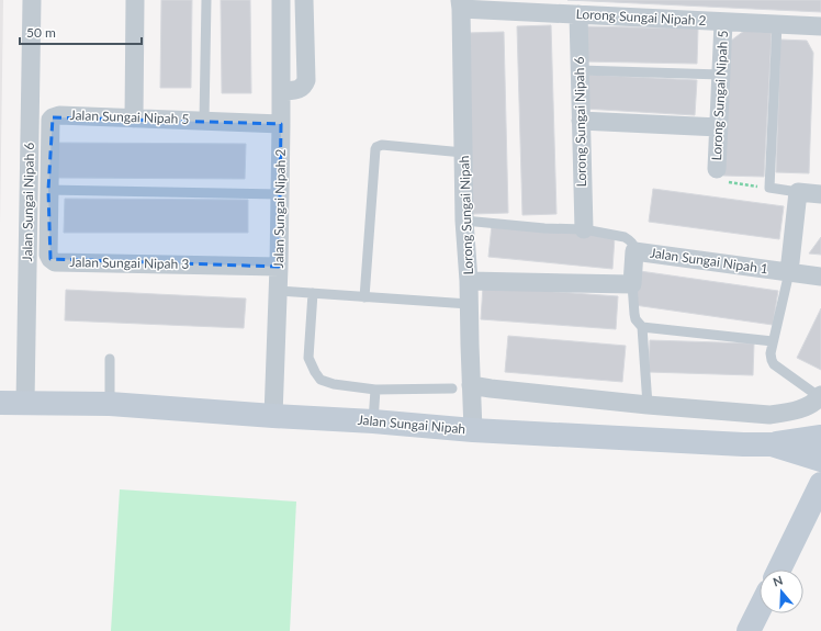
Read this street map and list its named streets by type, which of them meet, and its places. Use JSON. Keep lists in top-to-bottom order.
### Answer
{
  "streets": {
    "street": [
      "Lorong Sungai Nipah 2",
      "Lorong Sungai Nipah 5",
      "Jalan Sungai Nipah 5",
      "Lorong Sungai Nipah 6",
      "Jalan Sungai Nipah 6",
      "Jalan Sungai Nipah 2",
      "Lorong Sungai Nipah",
      "Jalan Sungai Nipah 1",
      "Jalan Sungai Nipah 3",
      "Jalan Sungai Nipah"
    ]
  },
  "crossings": [
    ["Lorong Sungai Nipah 2", "Lorong Sungai Nipah 5"],
    ["Lorong Sungai Nipah 2", "Lorong Sungai Nipah 6"],
    ["Lorong Sungai Nipah 2", "Lorong Sungai Nipah"],
    ["Jalan Sungai Nipah 5", "Jalan Sungai Nipah 2"],
    ["Jalan Sungai Nipah 5", "Jalan Sungai Nipah 3"],
    ["Jalan Sungai Nipah 6", "Jalan Sungai Nipah"],
    ["Jalan Sungai Nipah 2", "Jalan Sungai Nipah 3"],
    ["Jalan Sungai Nipah 2", "Jalan Sungai Nipah"],
    ["Lorong Sungai Nipah", "Jalan Sungai Nipah"]
  ],
  "scale_bar": "50 m",
  "north": "top"
}
